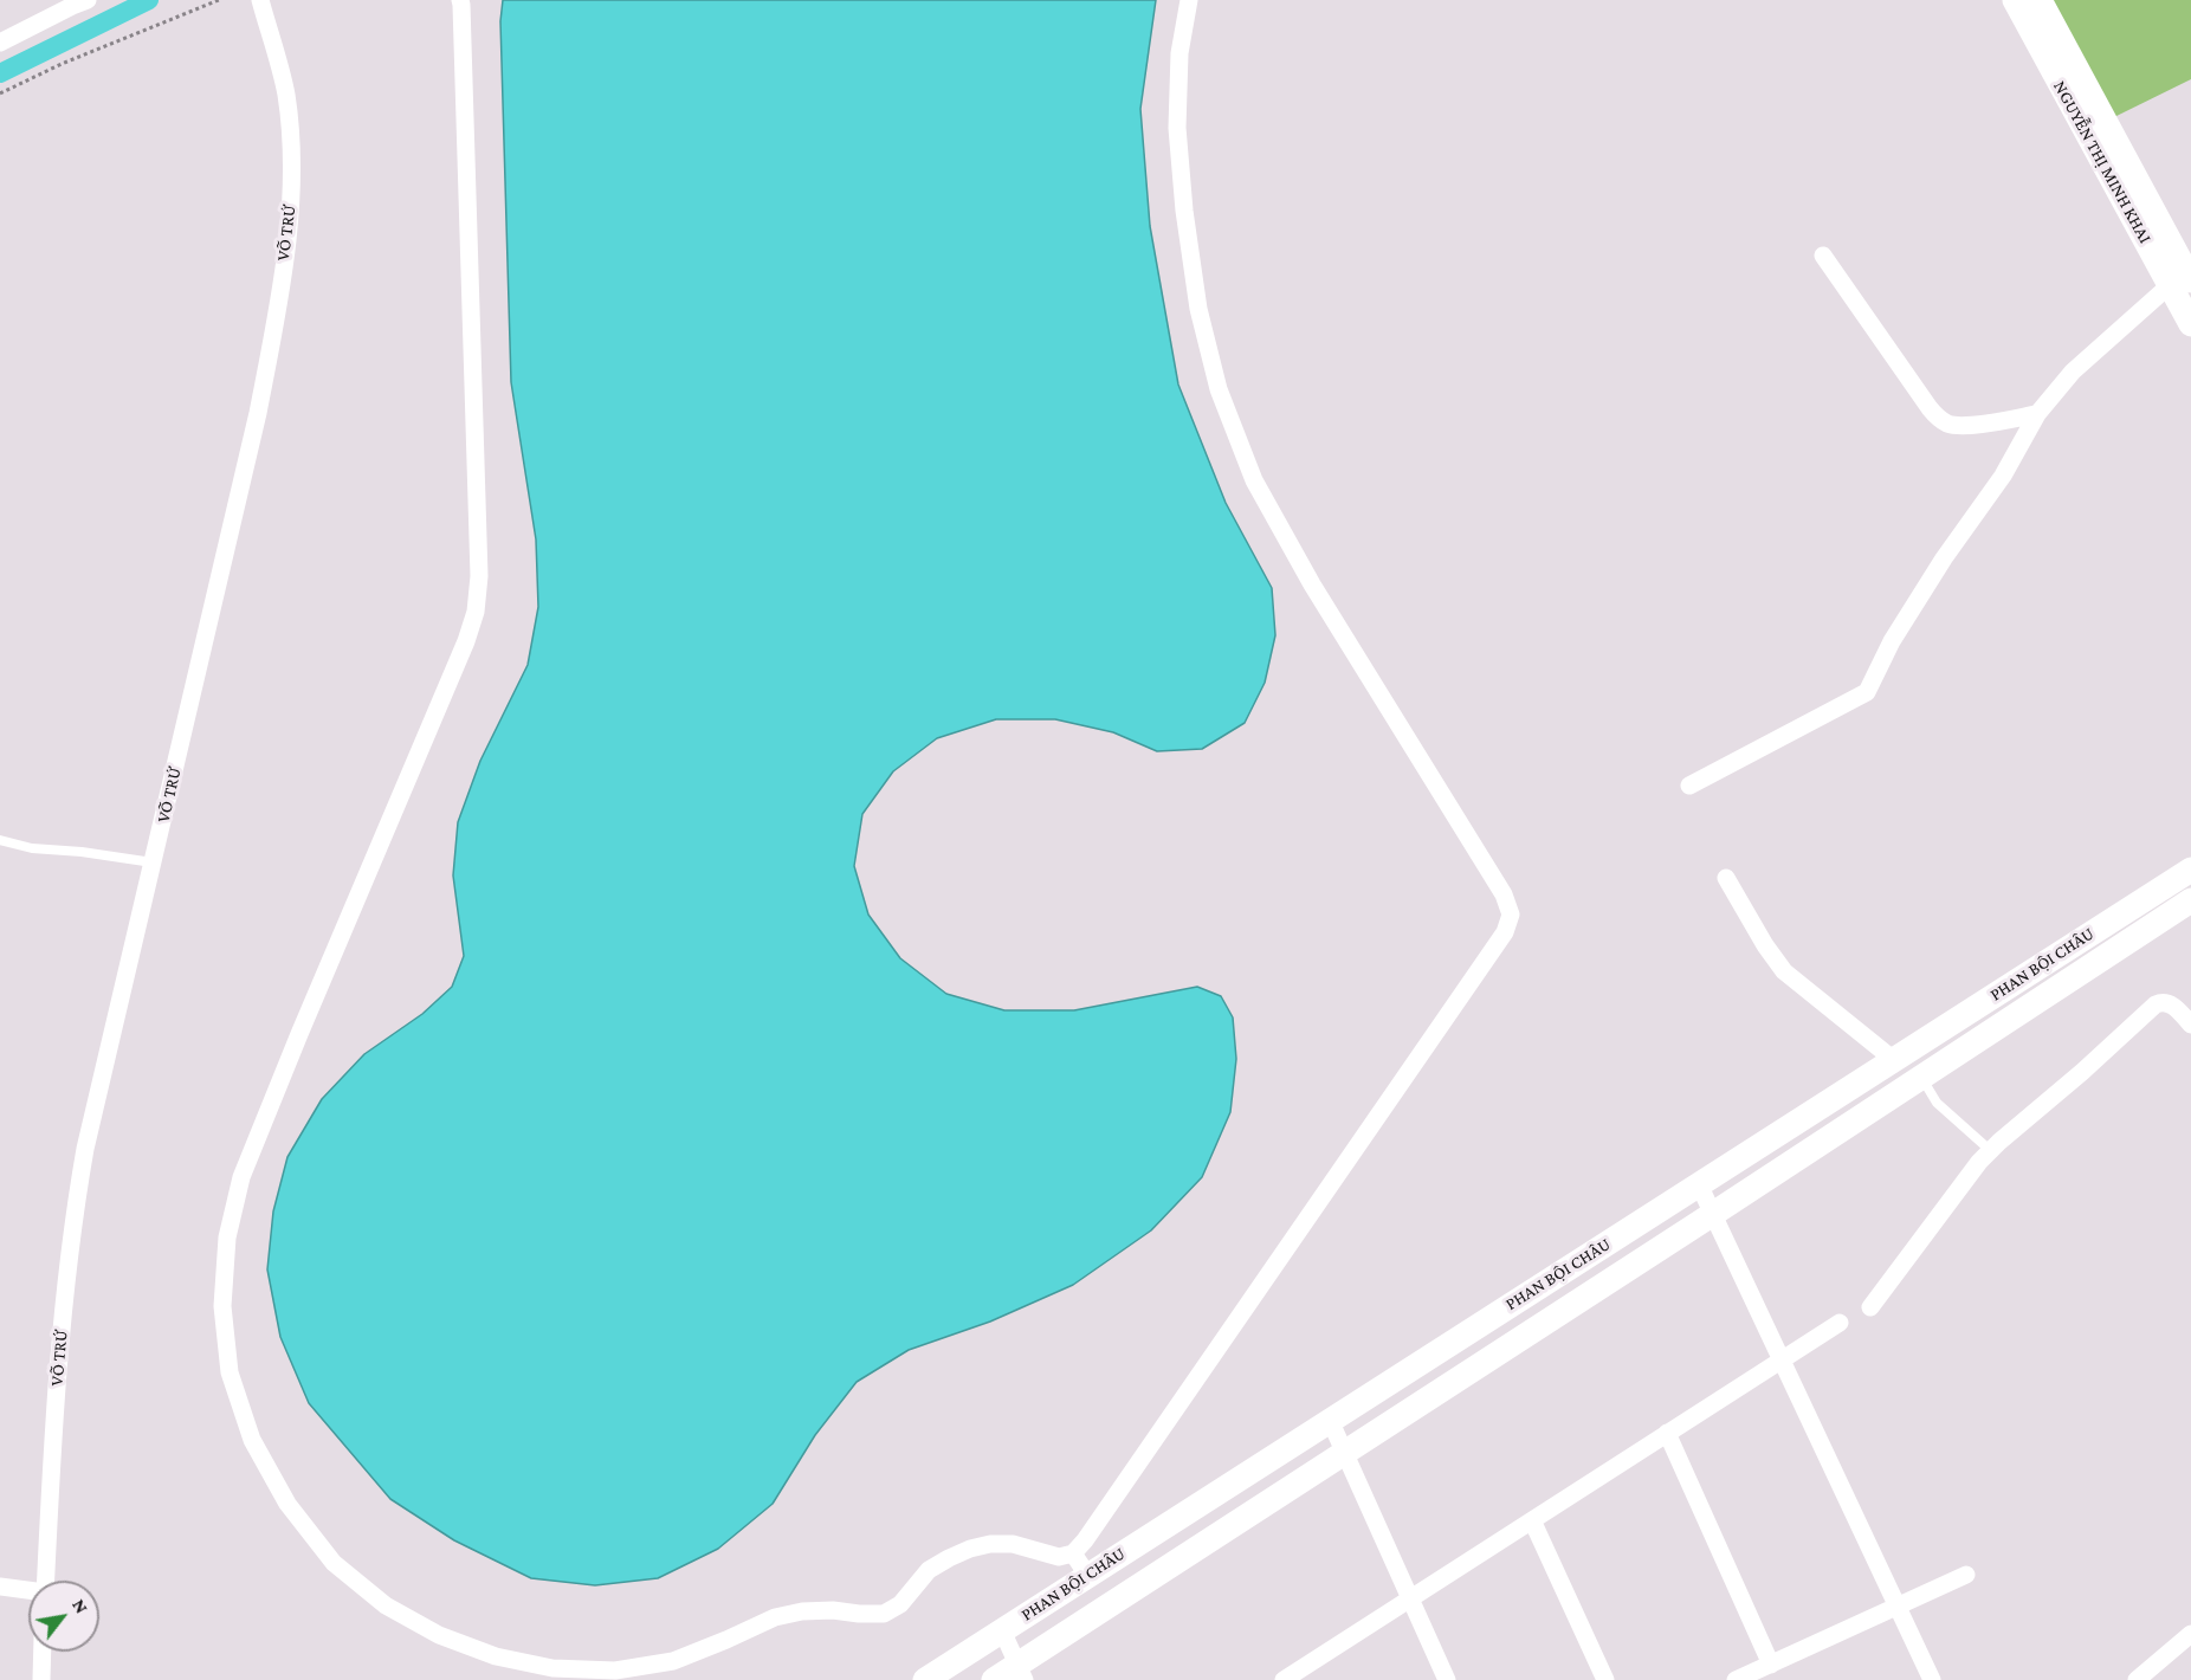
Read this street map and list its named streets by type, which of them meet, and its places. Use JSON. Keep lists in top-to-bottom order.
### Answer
{
  "streets": {
    "street": ["NGUYỄN THỊ MINH KHAI", "VÕ TRỨ", "PHAN BỘI CHÂU"]
  },
  "north": "top right"
}
